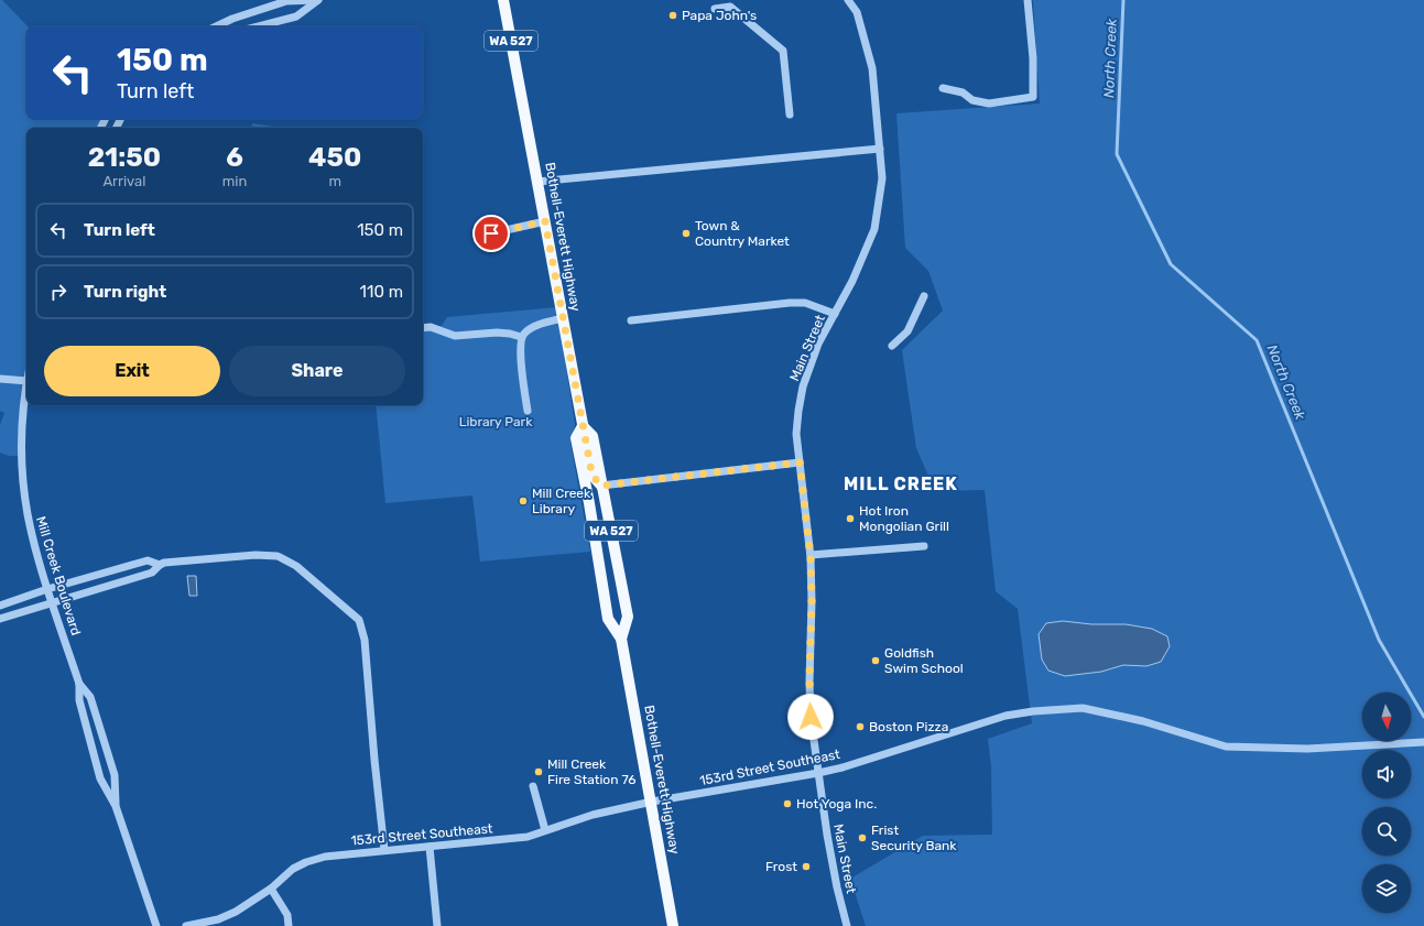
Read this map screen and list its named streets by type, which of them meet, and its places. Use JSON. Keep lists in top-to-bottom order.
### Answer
{
  "streets": {
    "main road": ["WA 527", "Bothell-Everett Highway"],
    "street": ["Main Street", "Mill Creek Boulevard", "153rd Street Southeast"]
  },
  "crossings": [
    ["Bothell-Everett Highway", "153rd Street Southeast"],
    ["Main Street", "153rd Street Southeast"]
  ],
  "districts": ["MILL CREEK"],
  "water": ["North Creek"],
  "parks": ["Library Park"],
  "places": [
    "Papa John's",
    "Town & Country Market",
    "Mill Creek Library",
    "Hot Iron Mongolian Grill",
    "Goldfish Swim School",
    "Boston Pizza",
    "Mill Creek Fire Station 76",
    "Hot Yoga Inc.",
    "Frist Security Bank",
    "Frost"
  ],
  "north": "bottom",
  "page": {
    "turn": ["150 m", "Turn left"],
    "eta": [
      "21:50",
      "Arrival",
      "6",
      "min",
      "450",
      "m"
    ],
    "list": [
      {
        "name": "Turn left",
        "value": "150 m"
      },
      {
        "name": "Turn right",
        "value": "110 m"
      }
    ],
    "buttons": ["Exit", "Share"]
  }
}
